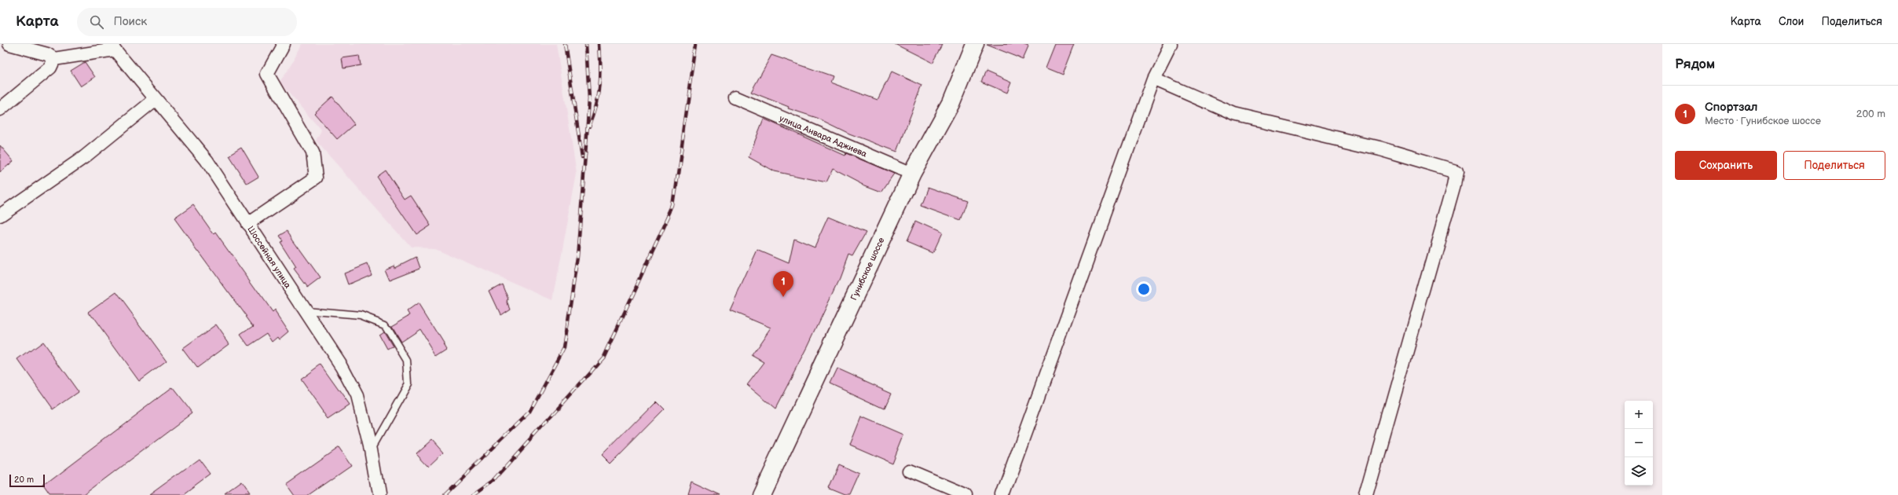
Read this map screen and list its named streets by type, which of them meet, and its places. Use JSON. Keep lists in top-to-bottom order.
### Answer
{
  "streets": {
    "main road": ["Гунибское шоссе"],
    "street": ["улица Анвара Аджиева", "Шоссейная улица"]
  },
  "crossings": [
    ["улица Анвара Аджиева", "Гунибское шоссе"]
  ],
  "scale_bar": "20 m",
  "page": {
    "header": "Карта",
    "search": "Поиск",
    "nav": ["Карта", "Слои", "Поделиться"],
    "heading": "Рядом",
    "list": [
      {
        "mark": "1",
        "name": "Спортзал",
        "note": "Место · Гунибское шоссе",
        "value": "200 m"
      }
    ],
    "buttons": ["Сохранить", "Поделиться"],
    "pins": "1",
    "map_buttons": ["+", "−"],
    "scale": "20 m"
  }
}
